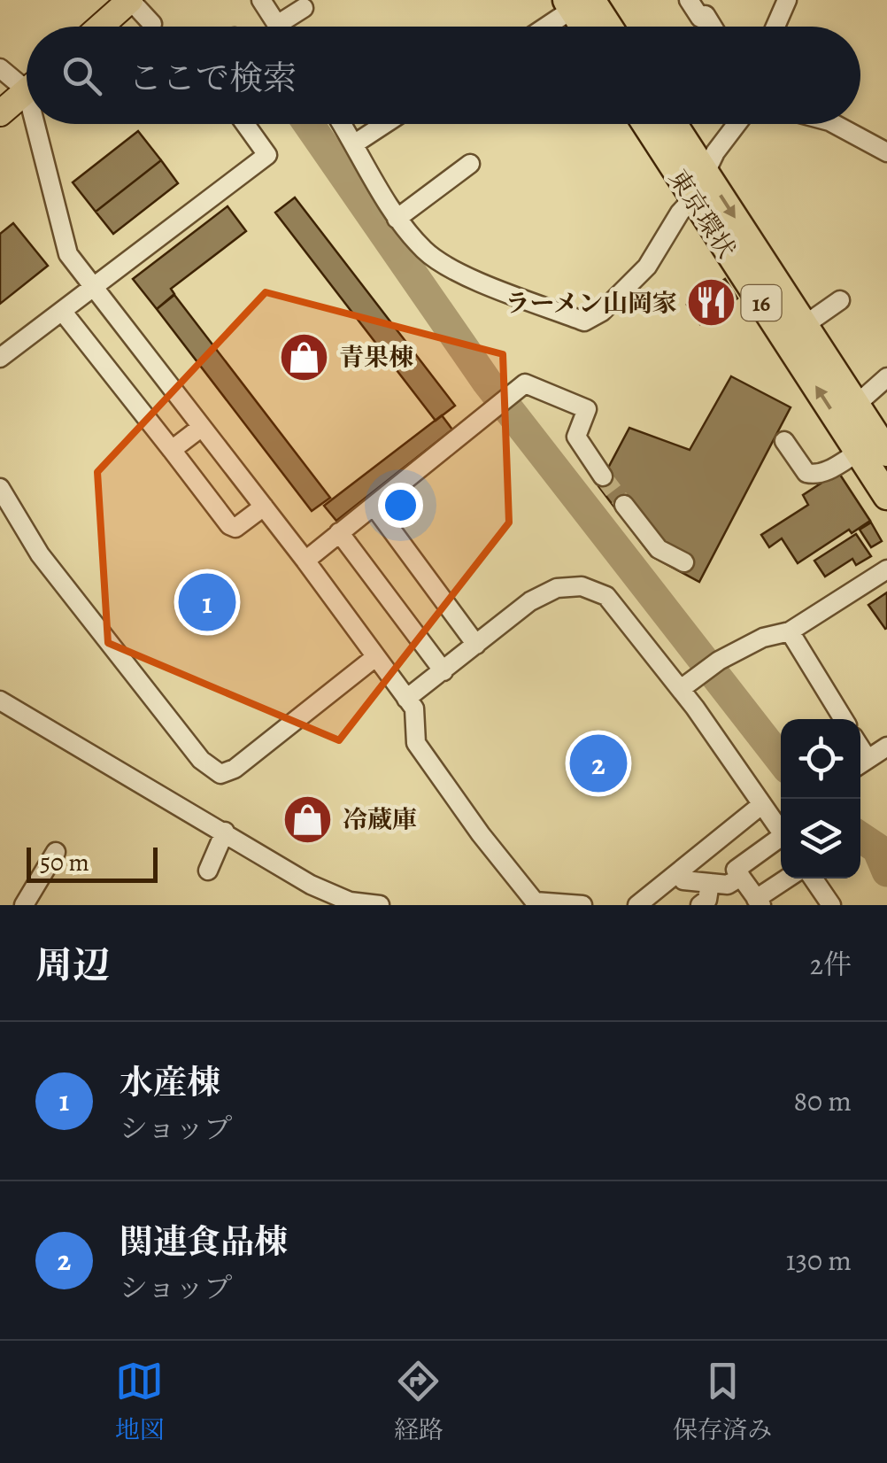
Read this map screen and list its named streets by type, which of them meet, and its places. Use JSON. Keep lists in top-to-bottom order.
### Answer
{
  "streets": {
    "highway": ["東京環状", "16"]
  },
  "places": {
    "restaurant": ["ラーメン山岡家"],
    "shop": ["青果棟", "冷蔵庫"]
  },
  "scale_bar": "50 m",
  "page": {
    "search": "ここで検索",
    "pins": ["1", "2"],
    "scale": "50 m",
    "heading": ["周辺", "2件"],
    "list": [
      {
        "mark": "1",
        "name": "水産棟",
        "note": "ショップ",
        "value": "80 m"
      },
      {
        "mark": "2",
        "name": "関連食品棟",
        "note": "ショップ",
        "value": "130 m"
      }
    ],
    "nav": ["地図", "経路", "保存済み"]
  }
}
